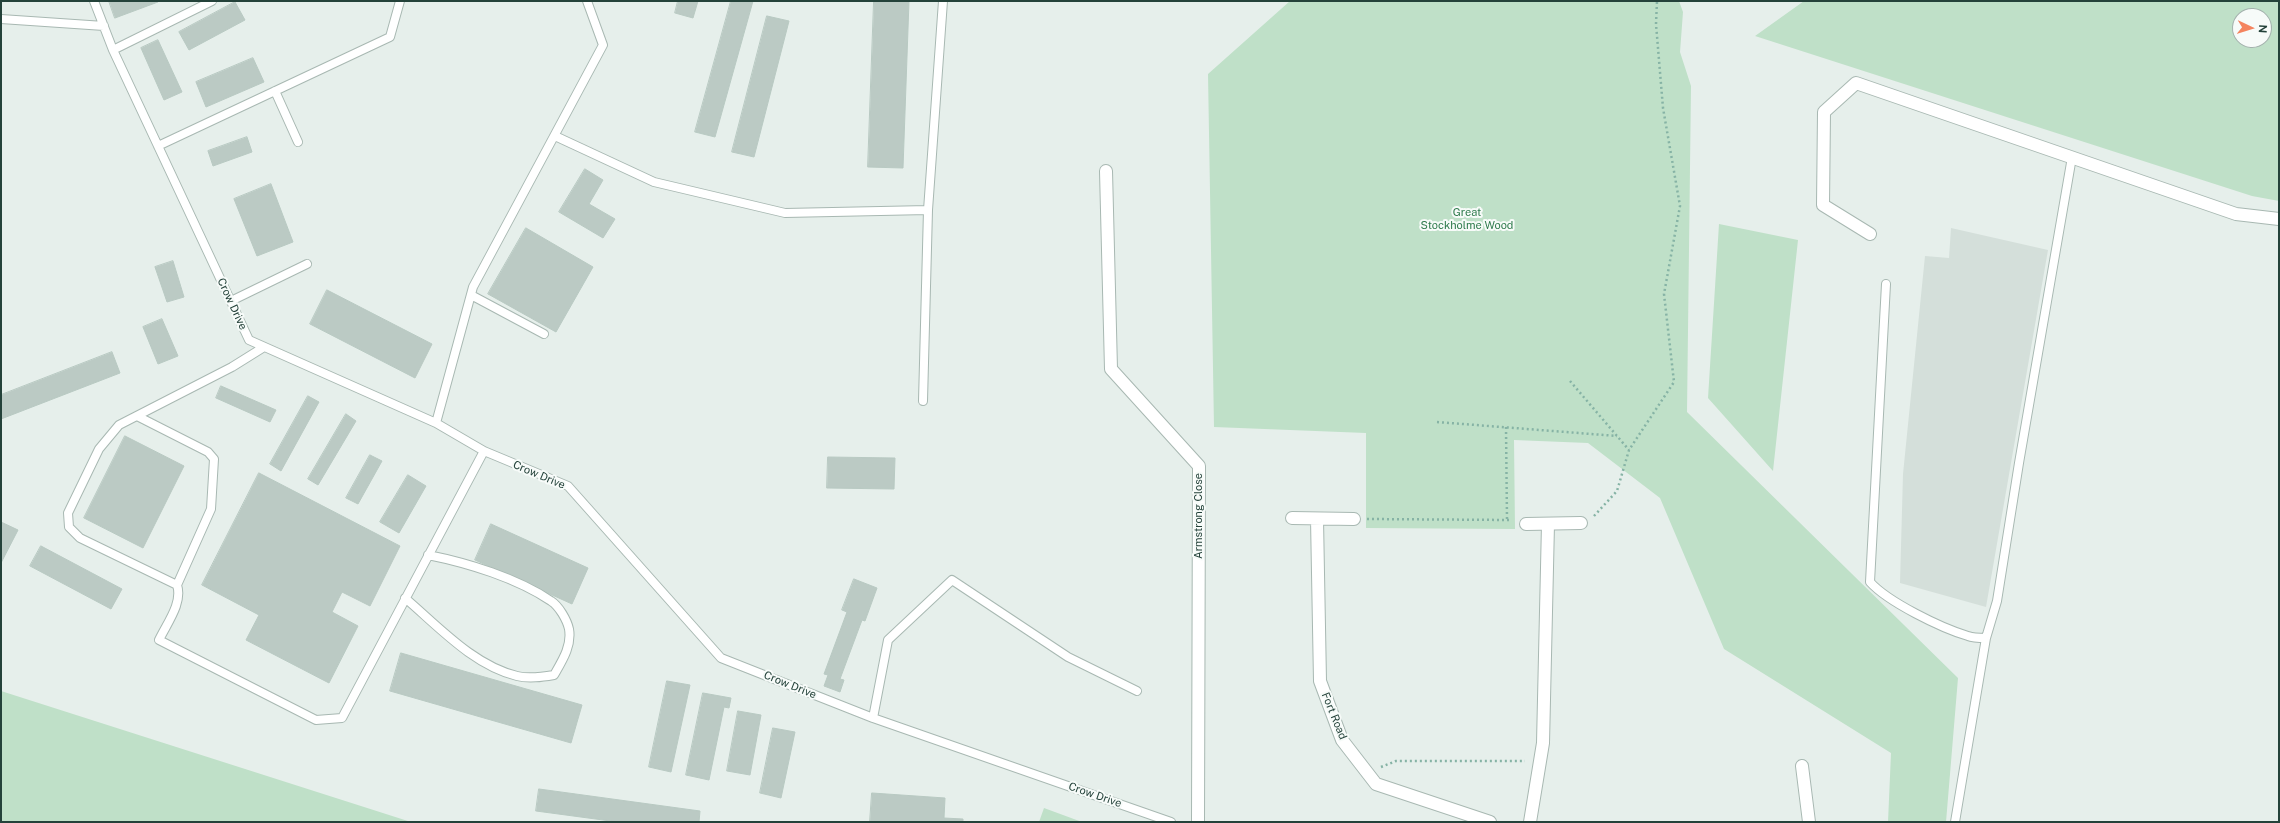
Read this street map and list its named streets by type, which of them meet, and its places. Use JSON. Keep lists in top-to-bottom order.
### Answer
{
  "streets": {
    "street": ["Armstrong Close", "Fort Road"],
    "lane": ["Crow Drive"]
  },
  "parks": ["Great Stockholme Wood"],
  "north": "right"
}
